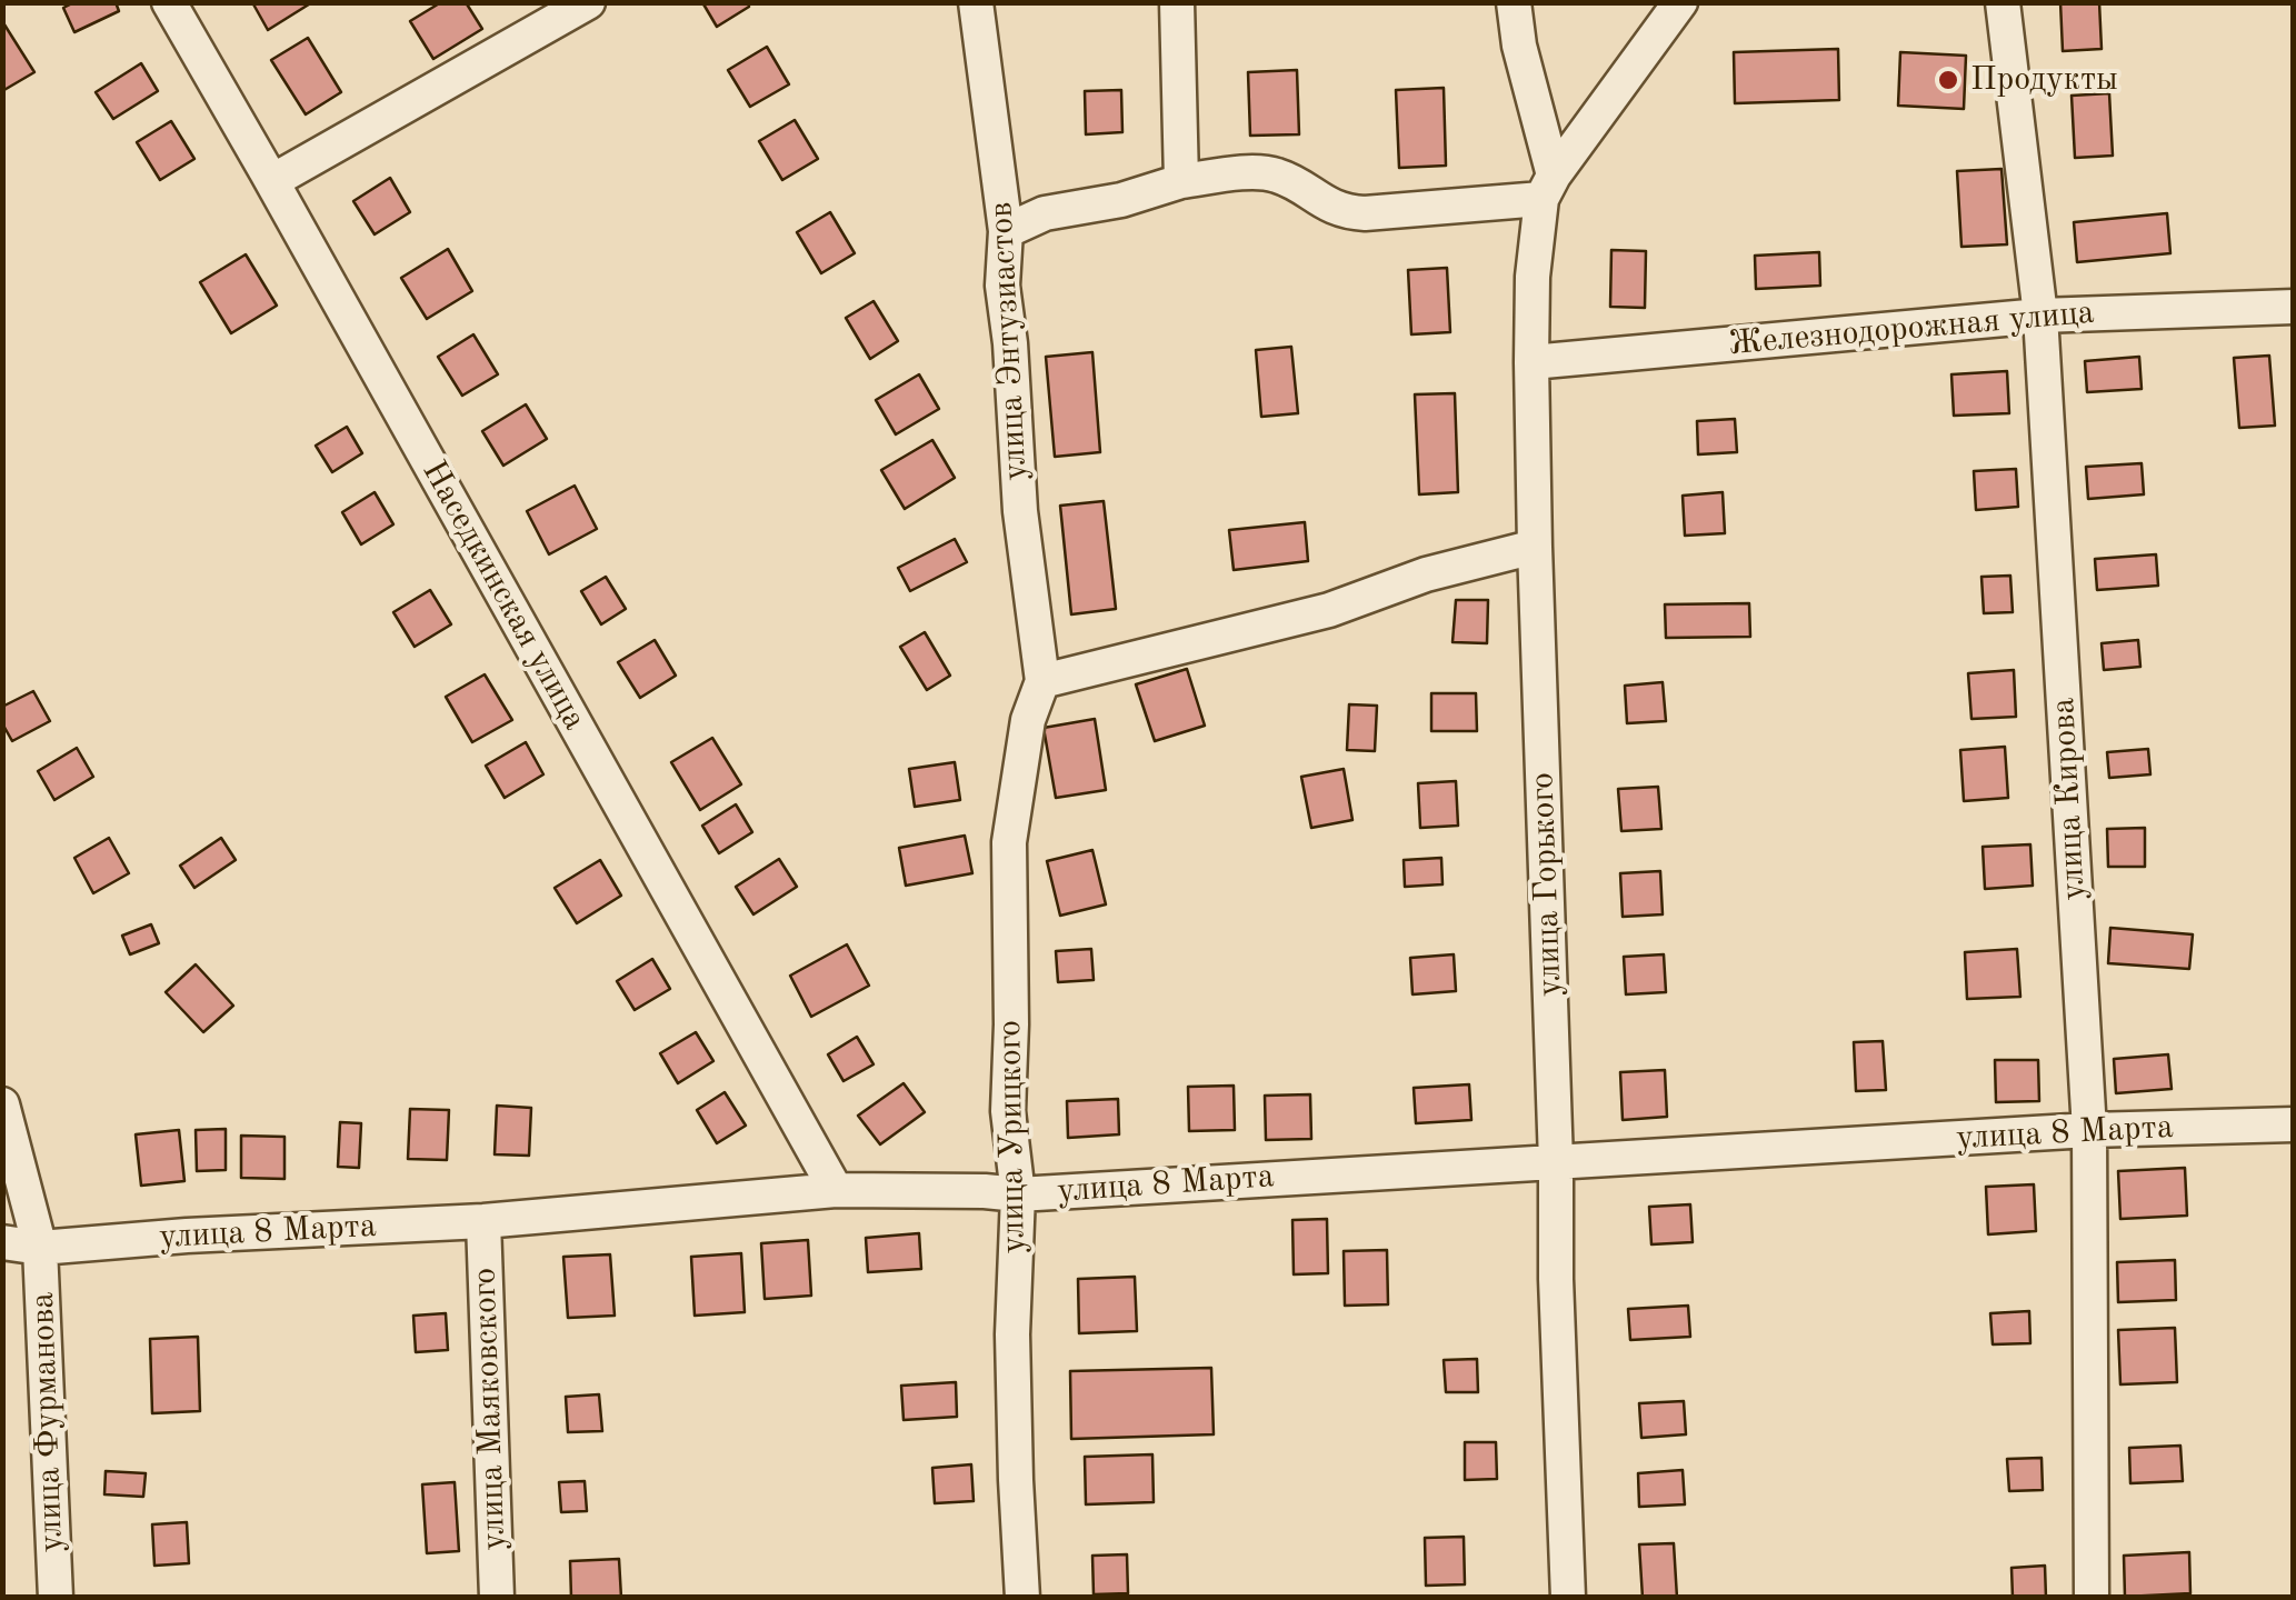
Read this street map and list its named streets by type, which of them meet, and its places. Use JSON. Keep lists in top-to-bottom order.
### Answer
{
  "streets": {
    "street": [
      "Железнодорожная улица",
      "улица Энтузиастов",
      "Наседкинская улица",
      "улица Кирова",
      "улица Горького",
      "улица 8 Марта",
      "улица Урицкого",
      "улица Маяковского",
      "улица Фурманова"
    ]
  },
  "crossings": [
    ["Железнодорожная улица", "улица Кирова"],
    ["Железнодорожная улица", "улица Горького"],
    ["улица Энтузиастов", "улица Урицкого"],
    ["Наседкинская улица", "улица 8 Марта"],
    ["улица Кирова", "улица 8 Марта"],
    ["улица Горького", "улица 8 Марта"],
    ["улица 8 Марта", "улица Урицкого"],
    ["улица 8 Марта", "улица Маяковского"],
    ["улица 8 Марта", "улица Фурманова"]
  ],
  "places": ["Продукты"]
}
